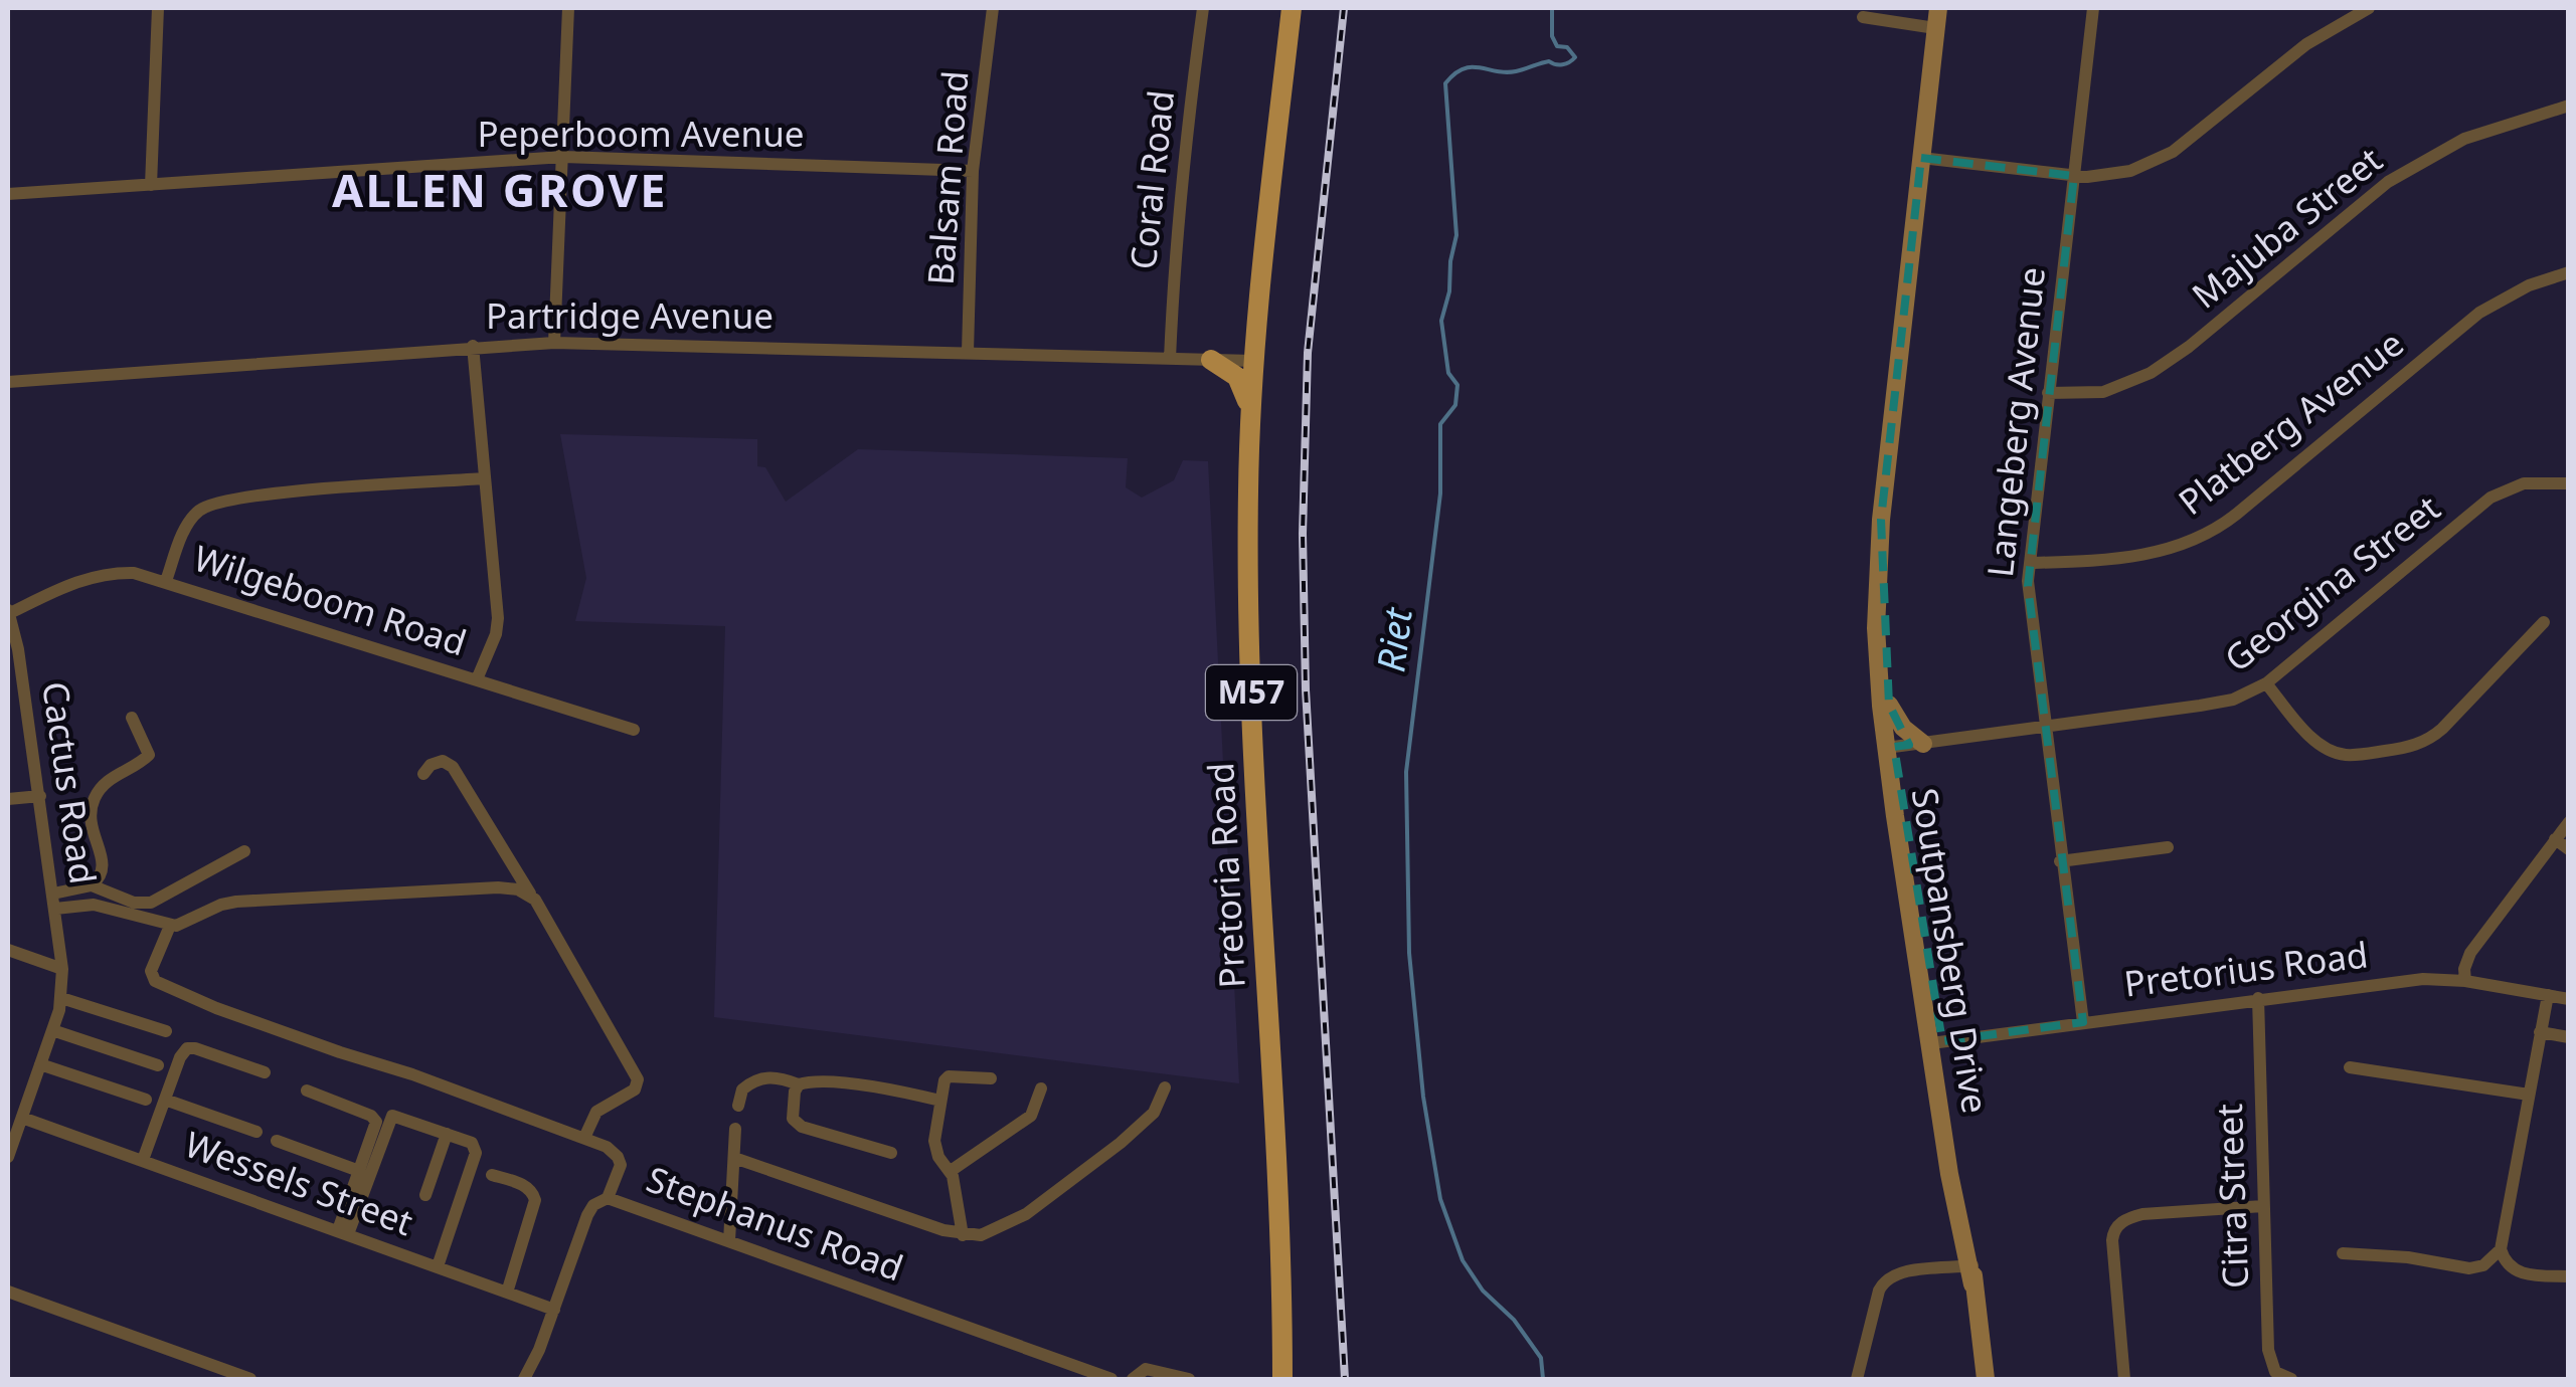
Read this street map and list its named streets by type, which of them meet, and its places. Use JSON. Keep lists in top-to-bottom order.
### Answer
{
  "streets": {
    "main road": ["M57", "Pretoria Road"],
    "street": [
      "Peperboom Avenue",
      "Balsam Road",
      "Coral Road",
      "Majuba Street",
      "Partridge Avenue",
      "Langeberg Avenue",
      "Platberg Avenue",
      "Georgina Street",
      "Wilgeboom Road",
      "Cactus Road",
      "Soutpansberg Drive",
      "Pretorius Road",
      "Wessels Street",
      "Citra Street",
      "Stephanus Road"
    ]
  },
  "crossings": [
    ["Peperboom Avenue", "Balsam Road"],
    ["Balsam Road", "Partridge Avenue"],
    ["Coral Road", "Partridge Avenue"],
    ["Majuba Street", "Langeberg Avenue"],
    ["Partridge Avenue", "Pretoria Road"],
    ["Langeberg Avenue", "Platberg Avenue"],
    ["Langeberg Avenue", "Georgina Street"],
    ["Langeberg Avenue", "Pretorius Road"],
    ["Georgina Street", "Soutpansberg Drive"],
    ["Wilgeboom Road", "Cactus Road"],
    ["Cactus Road", "Wessels Street"],
    ["Soutpansberg Drive", "Pretorius Road"],
    ["Pretorius Road", "Citra Street"],
    ["Wessels Street", "Stephanus Road"]
  ],
  "districts": ["ALLEN GROVE"],
  "water": ["Riet"]
}
